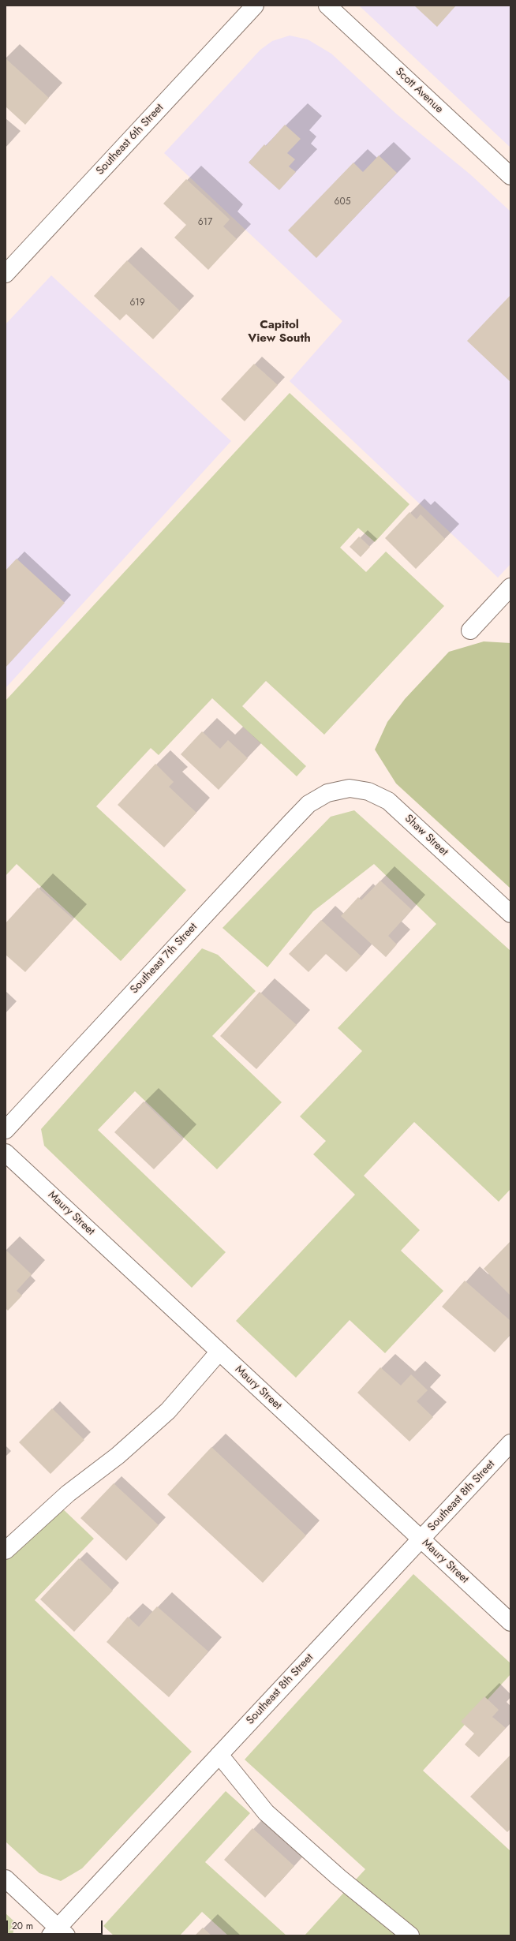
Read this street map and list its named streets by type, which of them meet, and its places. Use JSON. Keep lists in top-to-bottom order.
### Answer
{
  "streets": {
    "street": [
      "Scott Avenue",
      "Southeast 6th Street",
      "Shaw Street",
      "Southeast 7th Street",
      "Maury Street",
      "Southeast 8th Street"
    ]
  },
  "crossings": [
    ["Shaw Street", "Southeast 7th Street"],
    ["Maury Street", "Southeast 8th Street"]
  ],
  "districts": ["Capitol View South"],
  "house_numbers": ["605", "617", "619"],
  "scale_bar": "20 m"
}
